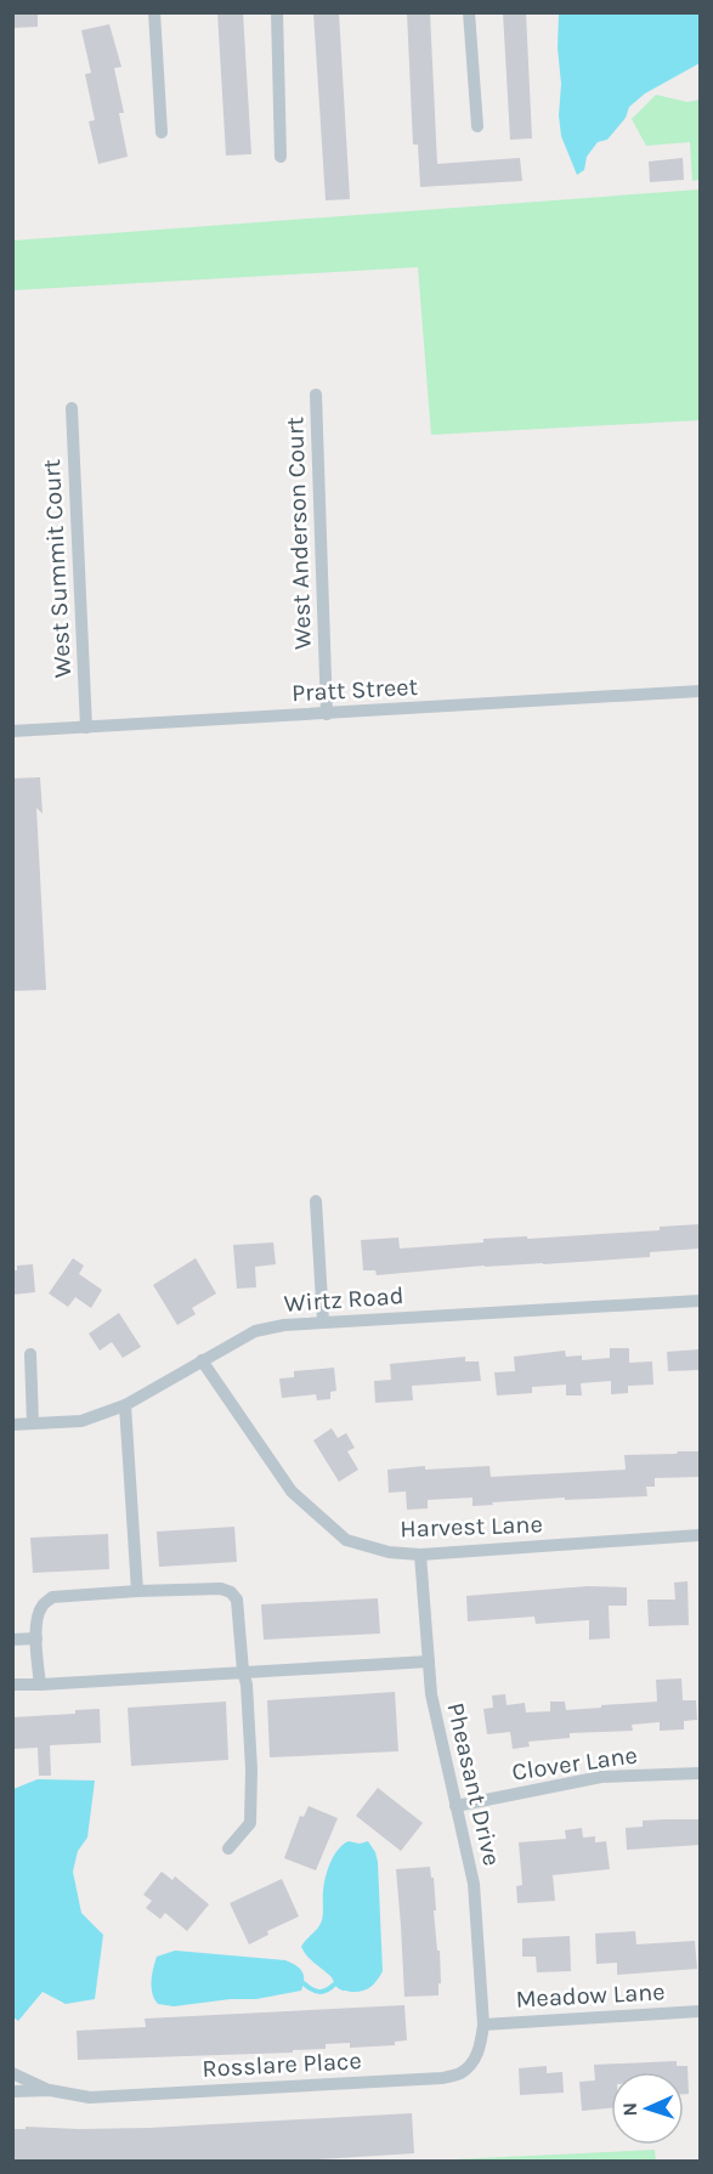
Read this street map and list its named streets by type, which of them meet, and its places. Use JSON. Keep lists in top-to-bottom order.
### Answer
{
  "streets": {
    "street": [
      "West Anderson Court",
      "West Summit Court",
      "Pratt Street",
      "Wirtz Road",
      "Harvest Lane",
      "Clover Lane",
      "Pheasant Drive",
      "Meadow Lane",
      "Rosslare Place"
    ]
  },
  "crossings": [
    ["West Anderson Court", "Pratt Street"],
    ["West Summit Court", "Pratt Street"],
    ["Wirtz Road", "Harvest Lane"],
    ["Harvest Lane", "Pheasant Drive"],
    ["Clover Lane", "Pheasant Drive"],
    ["Pheasant Drive", "Meadow Lane"],
    ["Pheasant Drive", "Rosslare Place"],
    ["Meadow Lane", "Rosslare Place"]
  ],
  "north": "left"
}
